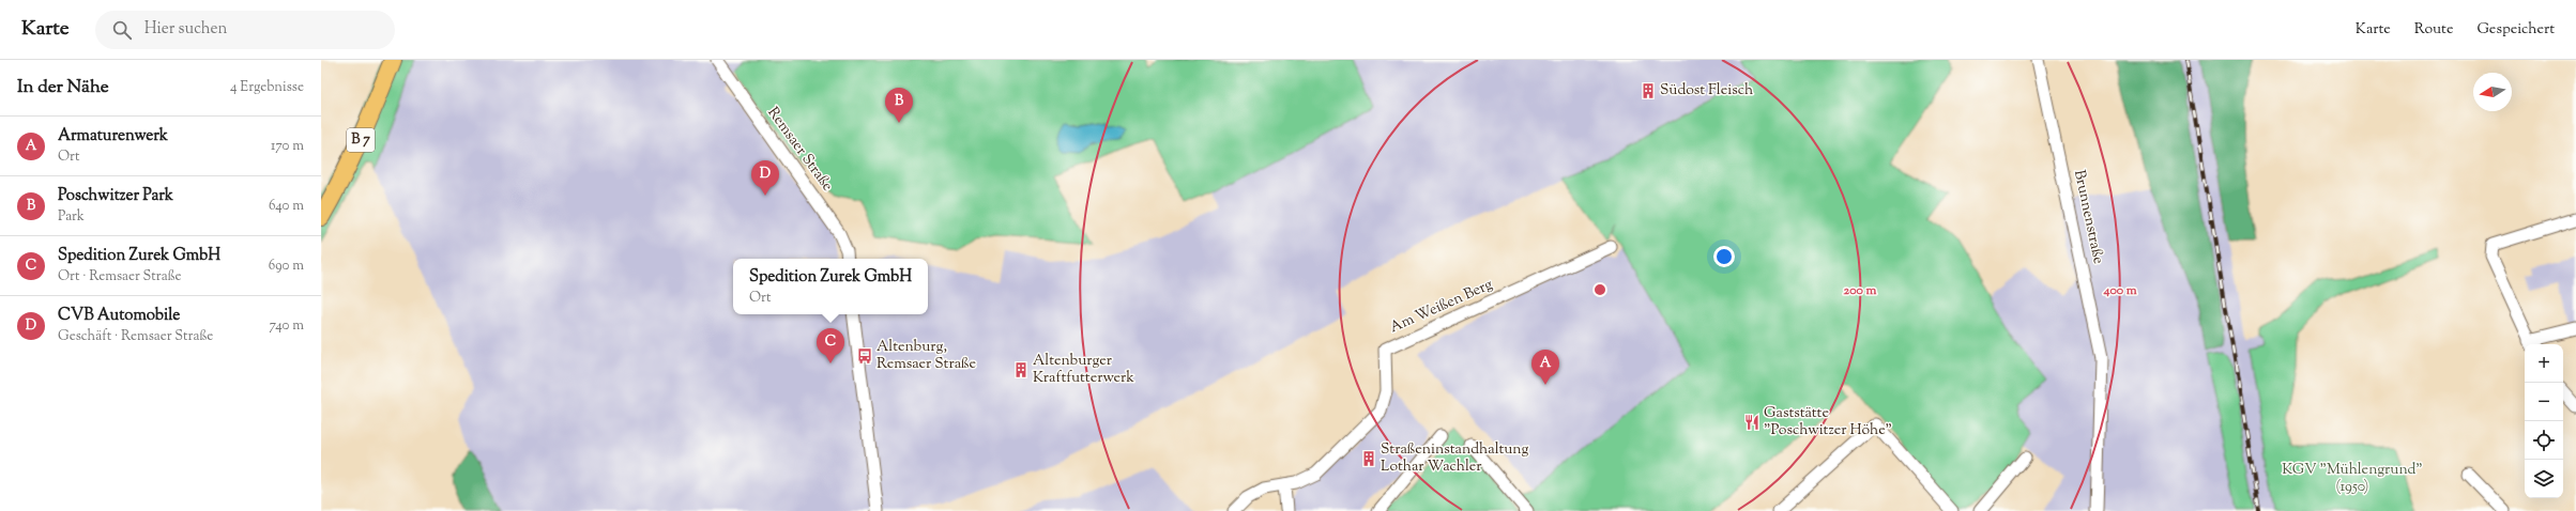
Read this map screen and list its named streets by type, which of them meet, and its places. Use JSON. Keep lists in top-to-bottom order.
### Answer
{
  "streets": {
    "highway": ["B 7"],
    "street": ["Remsaer Straße", "Brunnenstraße", "Am Weißen Berg"]
  },
  "parks": ["KGV \"Mühlengrund\" (1950)"],
  "places": {
    "building": ["Südost Fleisch", "Altenburger Kraftfutterwerk", "Straßeninstandhaltung Lothar Wachler"],
    "bus stop": ["Altenburg, Remsaer Straße"],
    "restaurant": ["Gaststätte \"Poschwitzer Höhe\""]
  },
  "north": "left",
  "page": {
    "header": "Karte",
    "search": "Hier suchen",
    "nav": ["Karte", "Route", "Gespeichert"],
    "heading": ["In der Nähe", "4 Ergebnisse"],
    "pins": [
      "B",
      "D",
      "C",
      "A"
    ],
    "list": [
      {
        "mark": "A",
        "name": "Armaturenwerk",
        "note": "Ort",
        "value": "170 m"
      },
      {
        "mark": "B",
        "name": "Poschwitzer Park",
        "note": "Park",
        "value": "640 m"
      },
      {
        "mark": "C",
        "name": "Spedition Zurek GmbH",
        "note": "Ort · Remsaer Straße",
        "value": "690 m"
      },
      {
        "mark": "D",
        "name": "CVB Automobile",
        "note": "Geschäft · Remsaer Straße",
        "value": "740 m"
      }
    ],
    "popup": ["Spedition Zurek GmbH", "Ort"],
    "map_buttons": ["+", "−"]
  },
  "rings": ["200 m", "400 m"]
}
